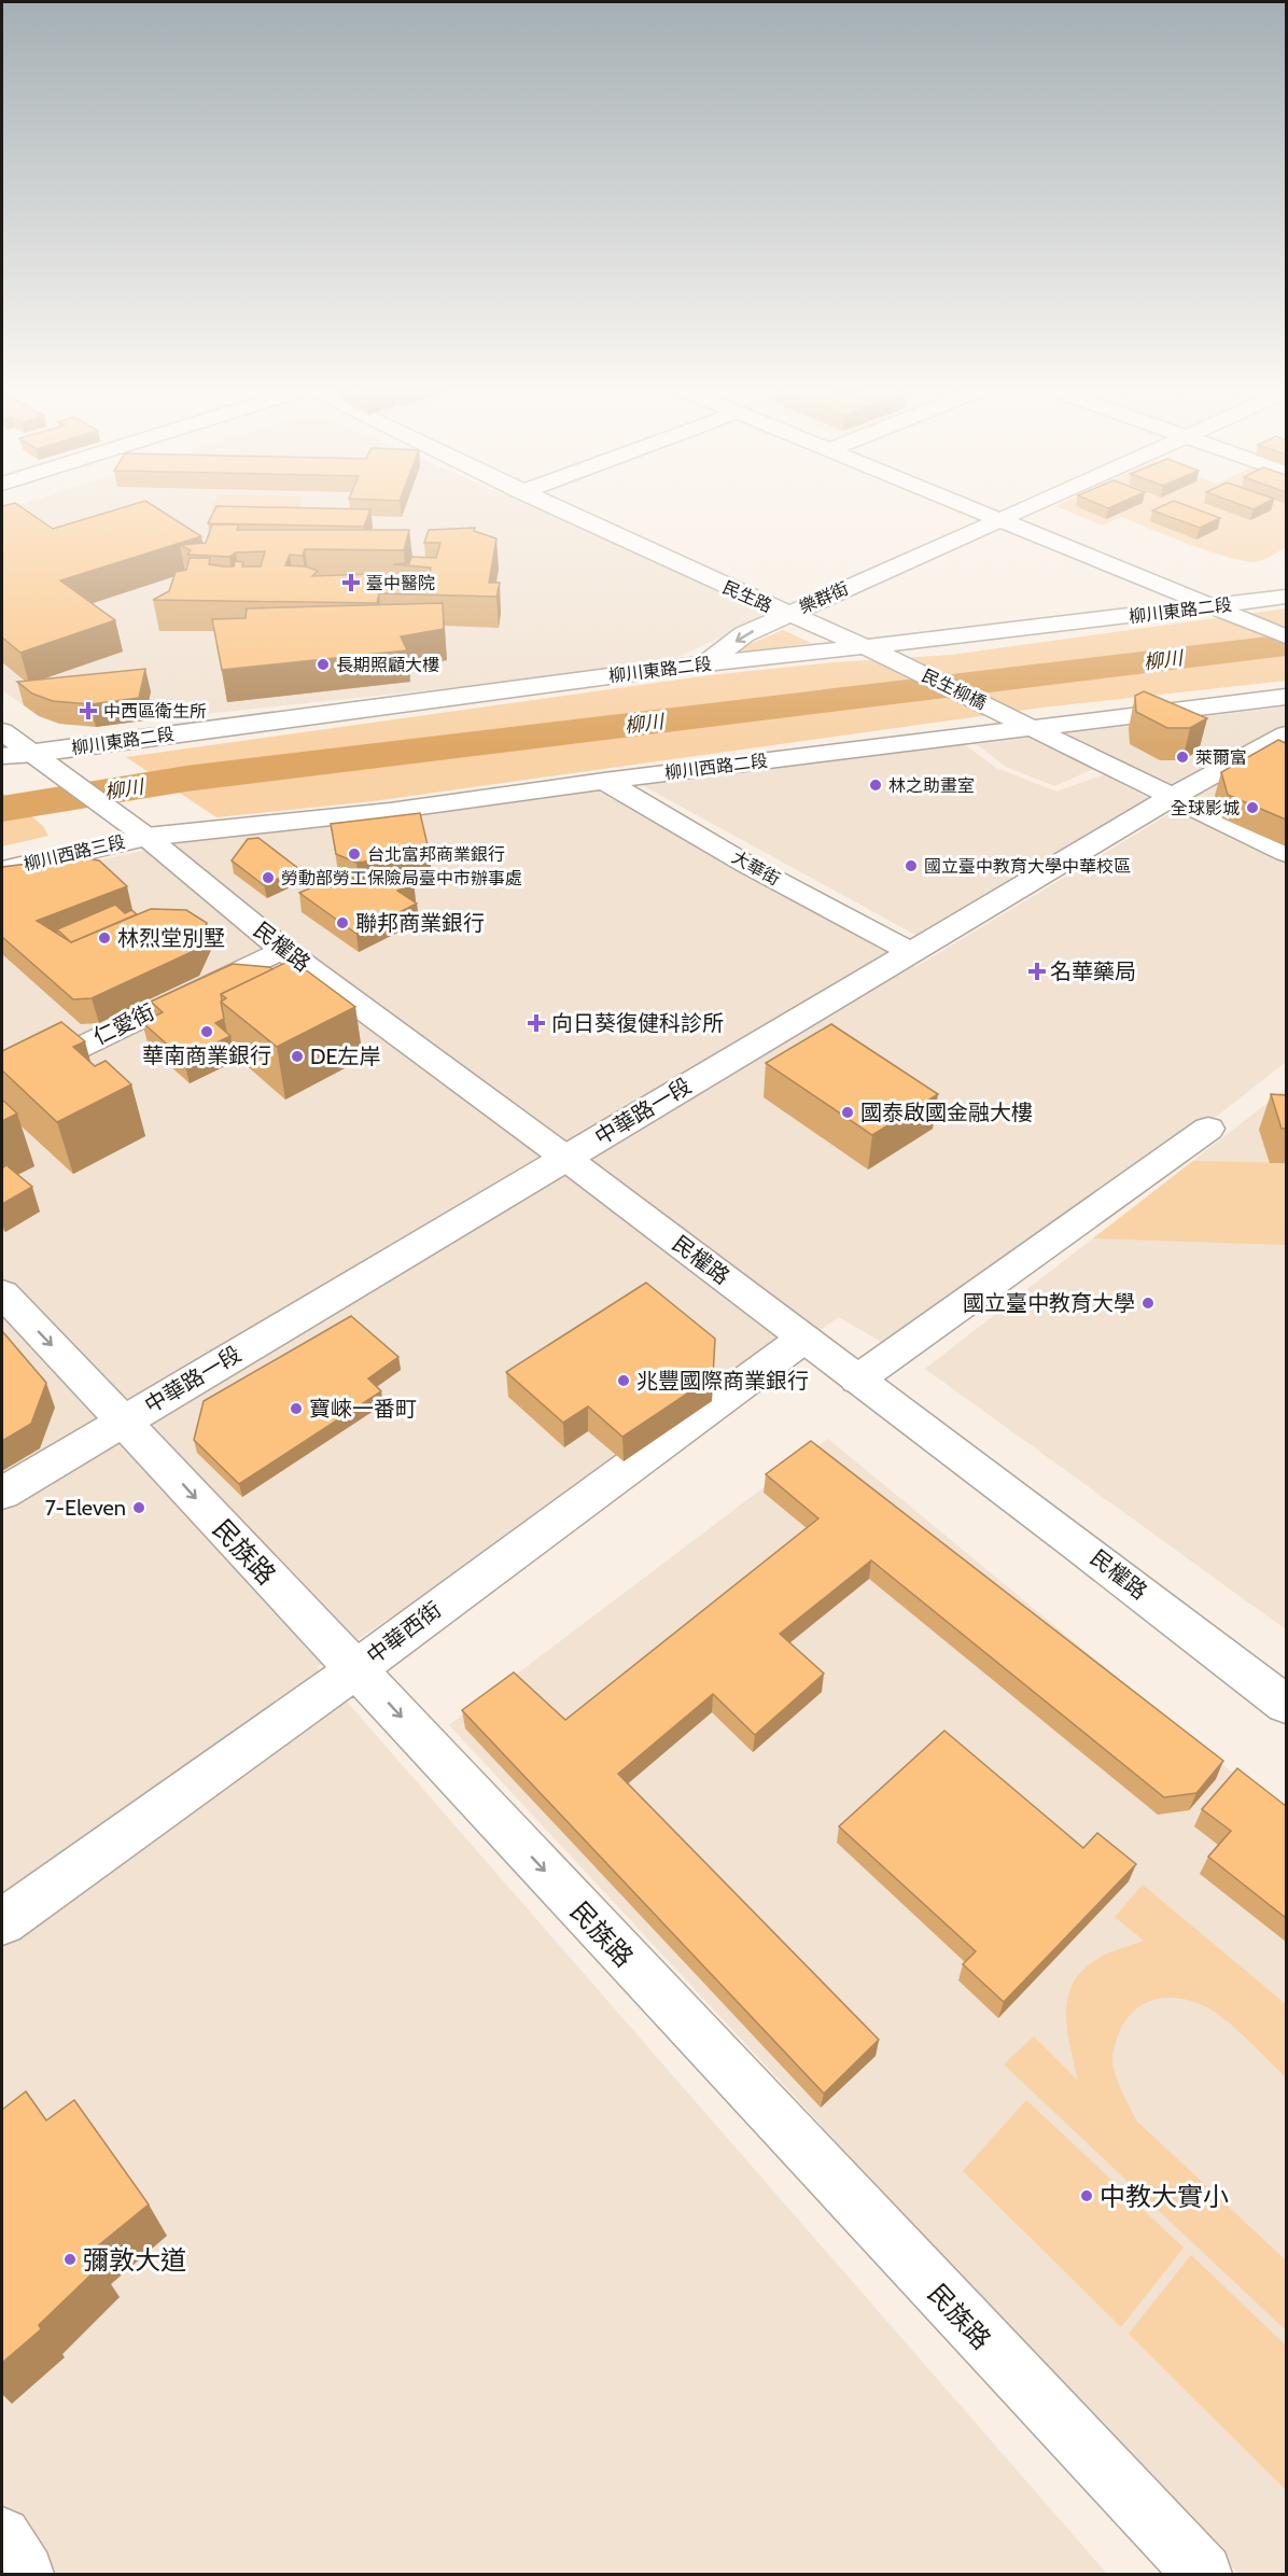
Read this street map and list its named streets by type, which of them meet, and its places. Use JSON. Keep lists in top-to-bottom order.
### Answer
{
  "streets": {
    "street": [
      "民生路",
      "樂群街",
      "柳川東路二段",
      "民生柳橋",
      "柳川西路二段",
      "柳川西路三段",
      "大華街",
      "民權路",
      "仁愛街",
      "中華路一段",
      "民族路",
      "中華西街"
    ]
  },
  "crossings": [
    ["民生路", "樂群街"],
    ["民生路", "柳川東路二段"],
    ["民生路", "民生柳橋"],
    ["樂群街", "柳川東路二段"],
    ["柳川東路二段", "民權路"],
    ["民生柳橋", "柳川西路二段"],
    ["柳川西路二段", "柳川西路三段"],
    ["柳川西路二段", "大華街"],
    ["柳川西路二段", "民權路"],
    ["柳川西路三段", "民權路"],
    ["大華街", "中華路一段"],
    ["民權路", "仁愛街"],
    ["民權路", "中華路一段"],
    ["民權路", "中華西街"],
    ["中華路一段", "民族路"],
    ["民族路", "中華西街"]
  ],
  "one_way": ["民族路"],
  "water": ["柳川"],
  "places": {
    "health": [
      "臺中醫院",
      "中西區衛生所",
      "名華藥局",
      "向日葵復健科診所"
    ],
    "other": [
      "長期照顧大樓",
      "萊爾富",
      "林之助畫室",
      "全球影城",
      "台北富邦商業銀行",
      "國立臺中教育大學中華校區",
      "勞動部勞工保險局臺中市辦事處",
      "聯邦商業銀行",
      "林烈堂別墅",
      "華南商業銀行",
      "DE左岸",
      "國泰啟國金融大樓",
      "國立臺中教育大學",
      "兆豐國際商業銀行",
      "寶崍一番町",
      "7-Eleven",
      "中教大實小",
      "彌敦大道"
    ]
  }
}
